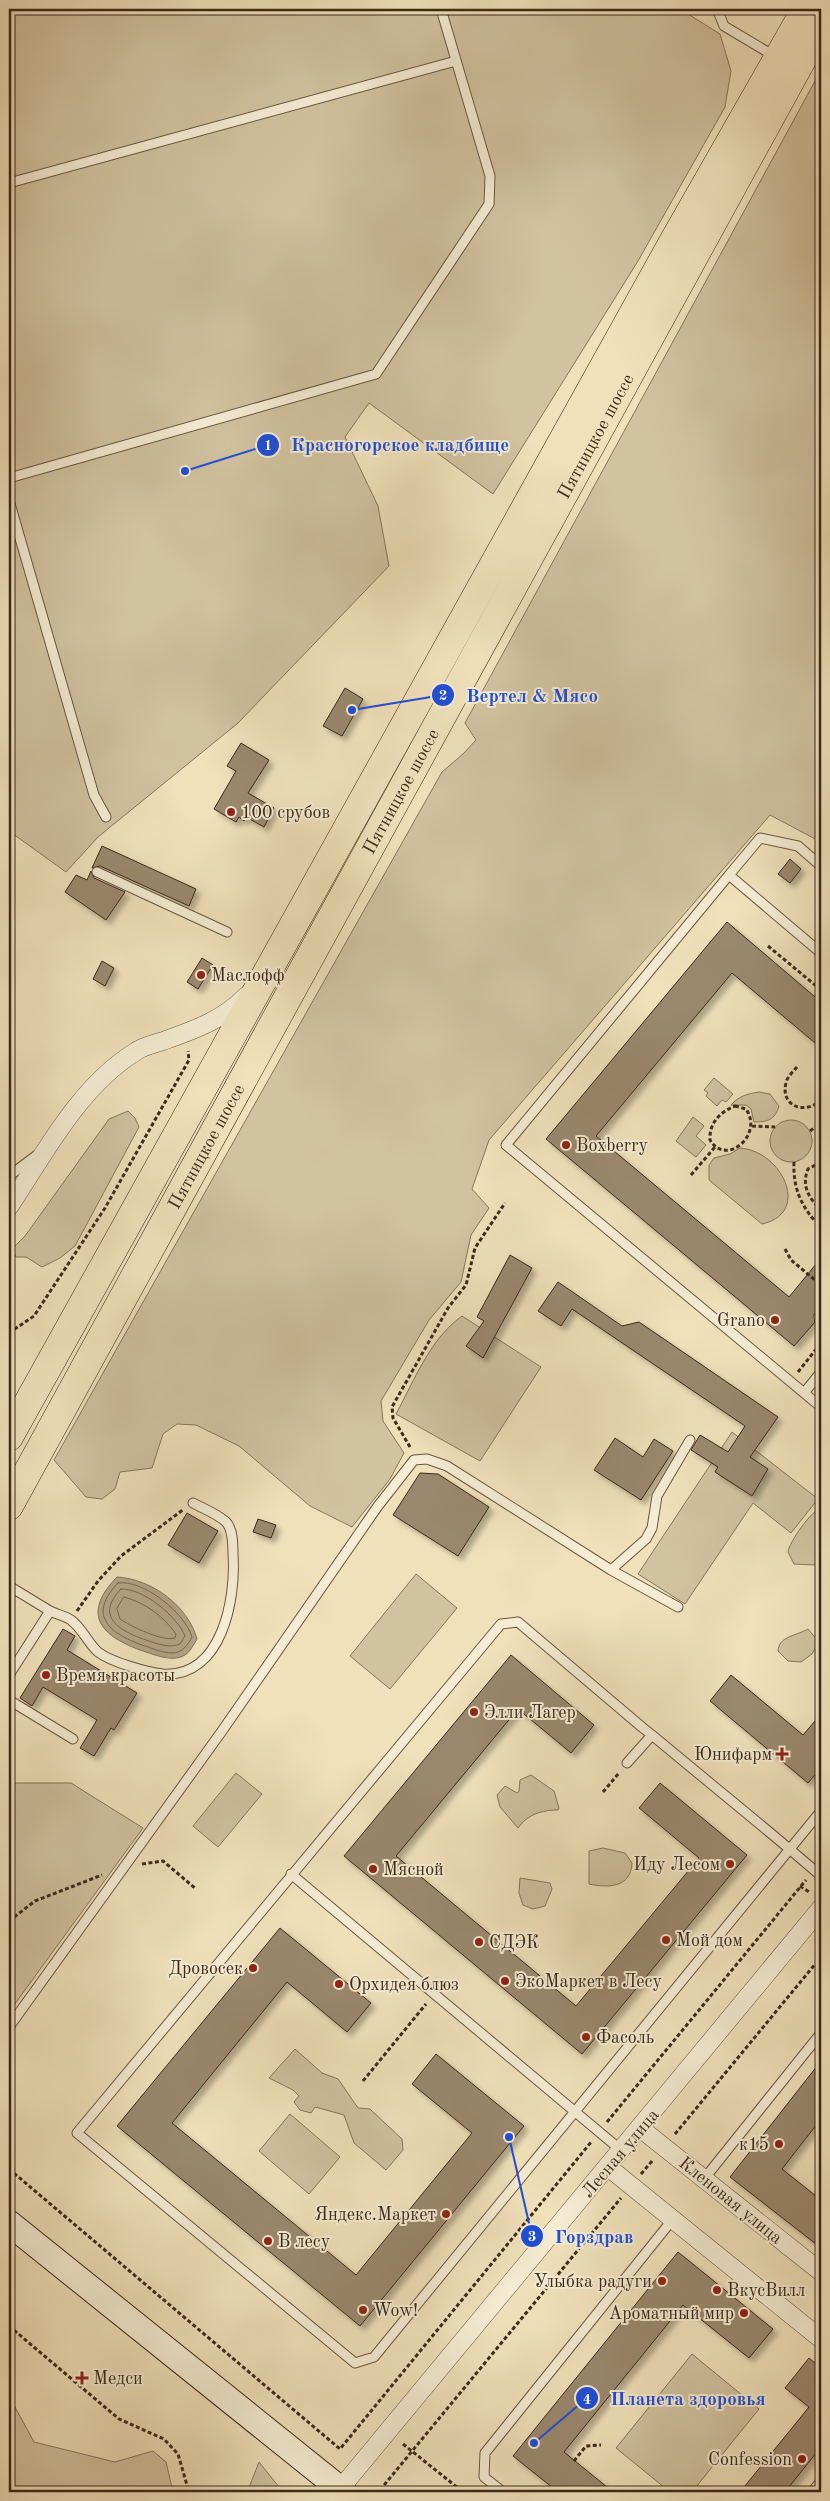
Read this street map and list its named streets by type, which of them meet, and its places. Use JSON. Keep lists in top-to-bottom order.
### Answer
{
  "streets": {
    "main road": ["Пятницкое шоссе"],
    "street": ["Лесная улица", "Кленовая улица"]
  },
  "crossings": [
    ["Лесная улица", "Кленовая улица"]
  ],
  "places": {
    "other": [
      "Красногорское кладбище",
      "Вертел & Мясо",
      "100 срубов",
      "Маслофф",
      "Boxberry",
      "Grano",
      "Время красоты",
      "Элли Лагер",
      "Иду Лесом",
      "Мясной",
      "Мой дом",
      "СДЭК",
      "Дровосек",
      "ЭкоМаркет в Лесу",
      "Орхидея блюз",
      "Фасоль",
      "Горздрав",
      "к15",
      "Яндекс.Маркет",
      "В лесу",
      "Улыбка радуги",
      "ВкусВилл",
      "Wow!",
      "Ароматный мир",
      "Планета здоровья",
      "Confession"
    ],
    "health": ["Юнифарм", "Медси"]
  }
}
